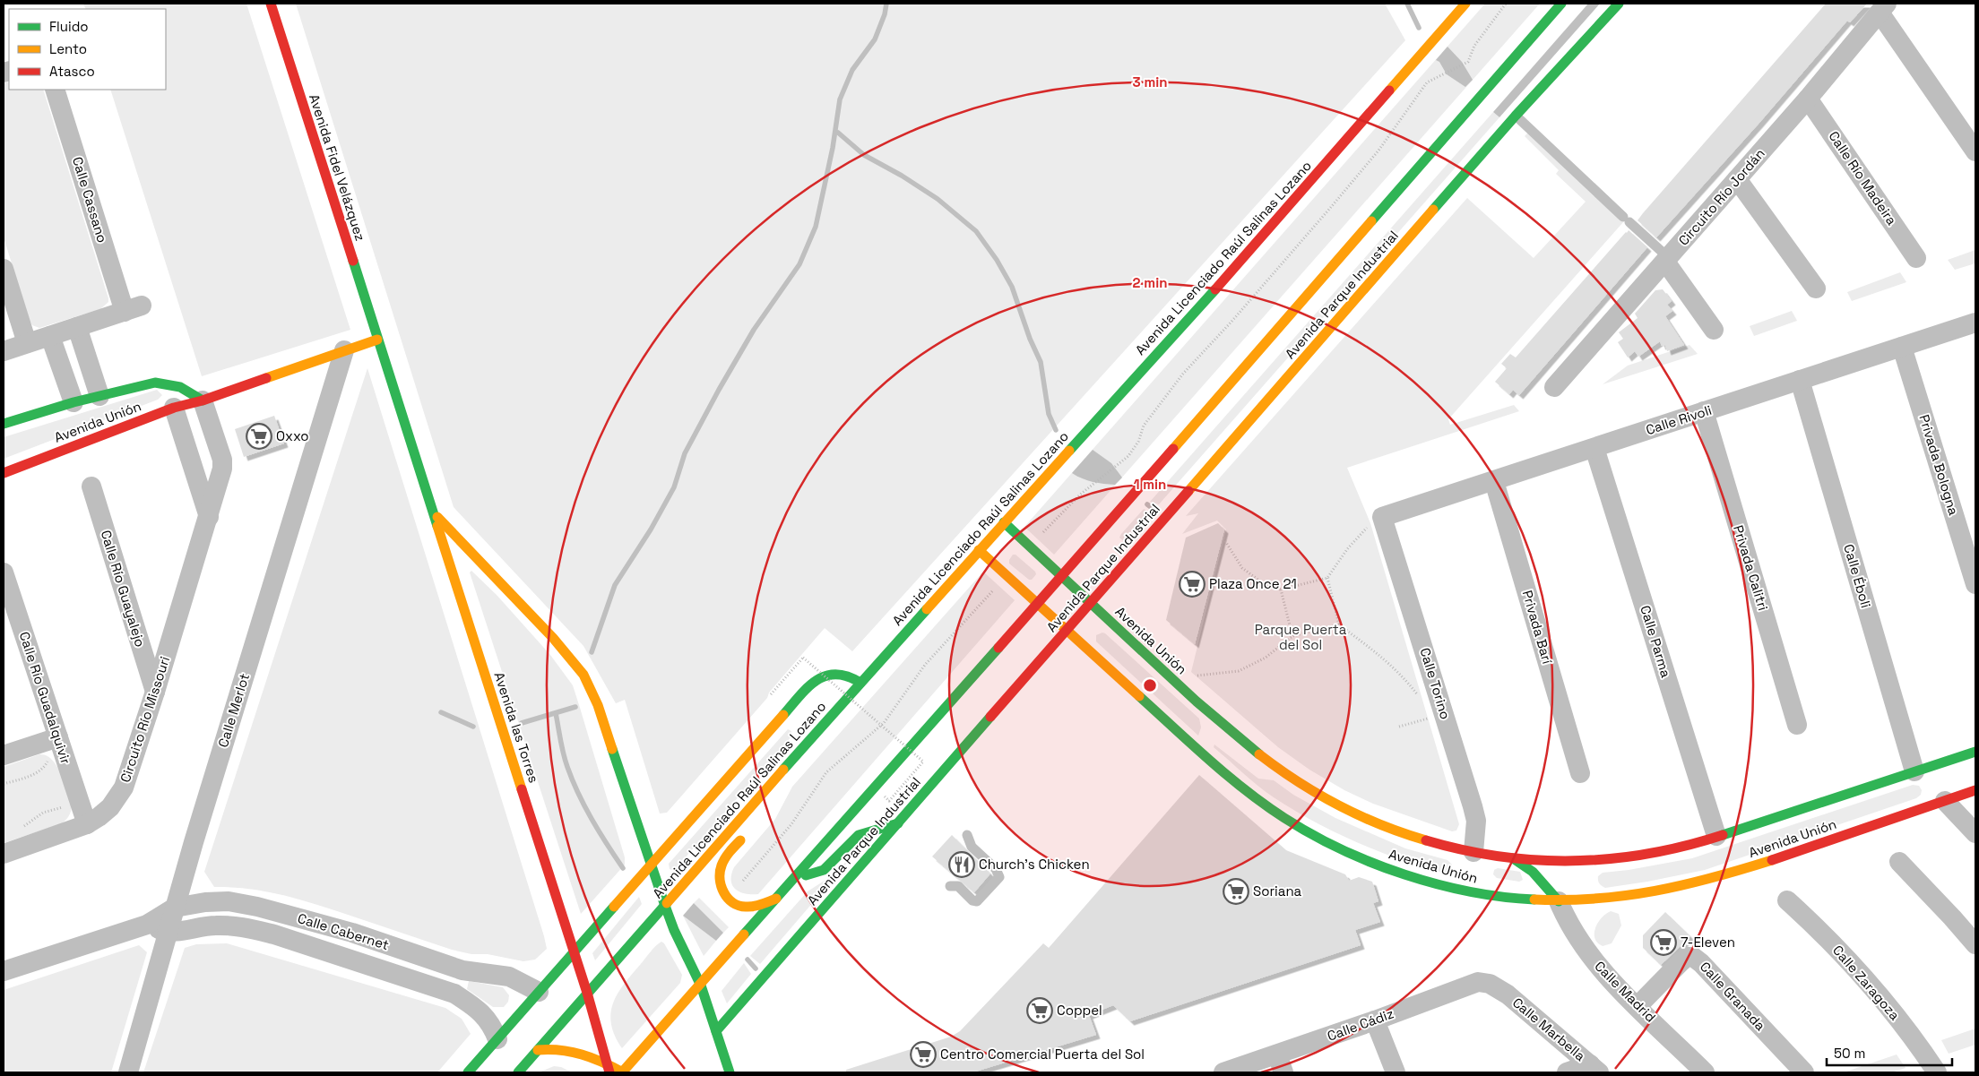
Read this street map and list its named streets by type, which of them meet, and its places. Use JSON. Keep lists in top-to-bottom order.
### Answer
{
  "streets": {
    "main road": [
      "Avenida Fidel Velázquez",
      "Avenida Licenciado Raúl Salinas Lozano",
      "Avenida Parque Industrial",
      "Avenida Unión",
      "Avenida las Torres"
    ],
    "street": [
      "Calle Río Madeira",
      "Circuito Río Jordán",
      "Calle Cassano",
      "Calle Rivoli",
      "Privada Bologna",
      "Privada Calitri",
      "Calle Éboli",
      "Calle Río Guayalejo",
      "Privada Barí",
      "Calle Parma",
      "Calle Torino",
      "Calle Río Guadalquivir",
      "Calle Merlot",
      "Circuito Río Missouri",
      "Calle Cabernet",
      "Calle Zaragoza",
      "Calle Madrid",
      "Calle Granada",
      "Calle Cádiz",
      "Calle Marbella"
    ]
  },
  "crossings": [
    ["Avenida Fidel Velázquez", "Avenida Unión"],
    ["Avenida Fidel Velázquez", "Avenida las Torres"],
    ["Calle Río Madeira", "Circuito Río Jordán"],
    ["Avenida Licenciado Raúl Salinas Lozano", "Avenida Unión"],
    ["Avenida Parque Industrial", "Avenida Unión"],
    ["Calle Rivoli", "Privada Bologna"],
    ["Calle Rivoli", "Privada Calitri"],
    ["Calle Rivoli", "Calle Éboli"],
    ["Calle Rivoli", "Privada Barí"],
    ["Calle Rivoli", "Calle Parma"],
    ["Calle Rivoli", "Calle Torino"],
    ["Avenida Unión", "Calle Éboli"],
    ["Avenida Unión", "Calle Parma"],
    ["Avenida Unión", "Calle Torino"],
    ["Avenida Unión", "Calle Merlot"],
    ["Avenida Unión", "Circuito Río Missouri"],
    ["Avenida Unión", "Avenida las Torres"],
    ["Avenida Unión", "Calle Madrid"],
    ["Calle Río Guayalejo", "Circuito Río Missouri"],
    ["Calle Río Guadalquivir", "Circuito Río Missouri"],
    ["Calle Merlot", "Calle Cabernet"],
    ["Calle Madrid", "Calle Granada"],
    ["Calle Cádiz", "Calle Marbella"]
  ],
  "parks": ["Parque Puerta del Sol"],
  "places": {
    "supermarket": [
      "Oxxo",
      "Plaza Once 21",
      "Soriana",
      "7-Eleven",
      "Coppel",
      "Centro Comercial Puerta del Sol"
    ],
    "restaurant": ["Church's Chicken"]
  },
  "legend": ["Fluido", "Lento", "Atasco"],
  "scale_bar": "50 m",
  "rings": ["3 min", "2 min", "1 min"]
}
